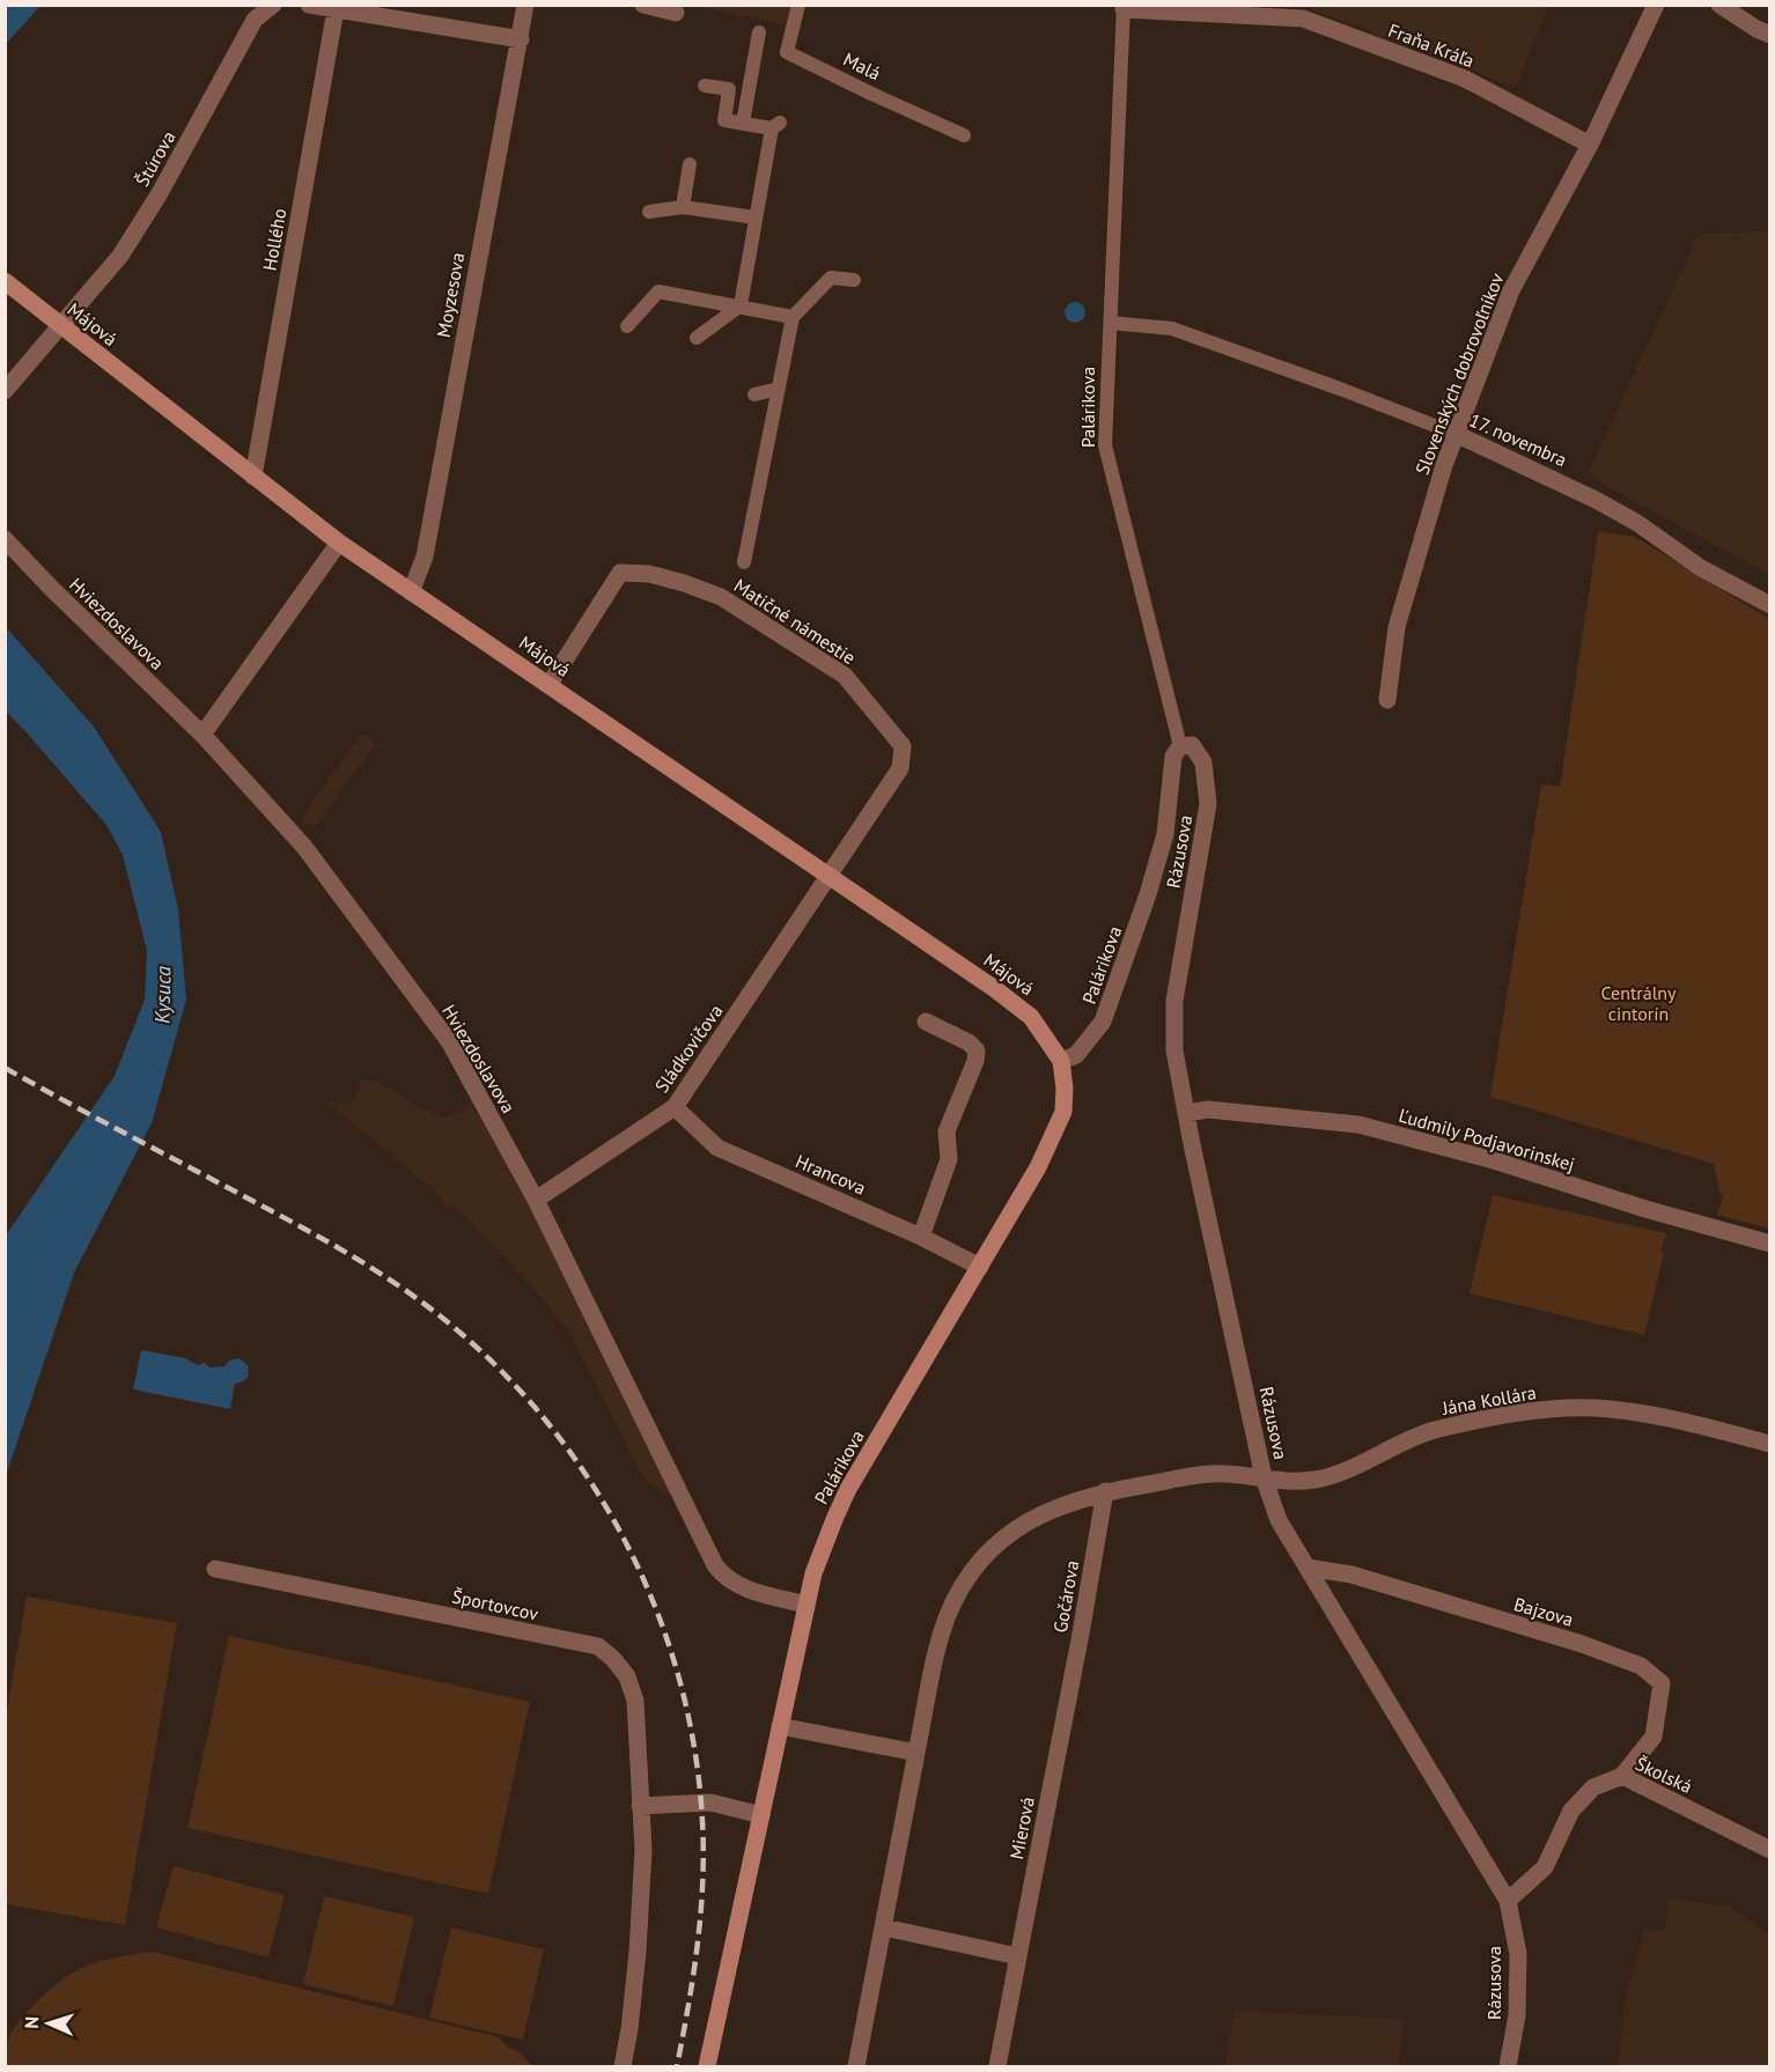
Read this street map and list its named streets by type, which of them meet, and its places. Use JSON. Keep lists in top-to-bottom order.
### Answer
{
  "streets": {
    "main road": ["Májová", "Palárikova"],
    "street": [
      "Fraňa Kráľa",
      "Malá",
      "Štúrova",
      "Hollého",
      "Moyzesova",
      "Slovenských dobrovoľníkov",
      "17. novembra",
      "Matičné námestie",
      "Hviezdoslavova",
      "Rázusova",
      "Sládkovičova",
      "Ľudmily Podjavorinskej",
      "Hrancova",
      "Jána Kollára",
      "Gočárova",
      "Športovcov",
      "Bajzova",
      "Školská",
      "Mierová"
    ]
  },
  "crossings": [
    ["Fraňa Kráľa", "Slovenských dobrovoľníkov"],
    ["Fraňa Kráľa", "Palárikova"],
    ["Štúrova", "Májová"],
    ["Hollého", "Májová"],
    ["Moyzesova", "Májová"],
    ["Májová", "Palárikova"],
    ["Májová", "Matičné námestie"],
    ["Májová", "Sládkovičova"],
    ["Slovenských dobrovoľníkov", "17. novembra"],
    ["Palárikova", "17. novembra"],
    ["Palárikova", "Hviezdoslavova"],
    ["Palárikova", "Rázusova"],
    ["Palárikova", "Hrancova"],
    ["Matičné námestie", "Sládkovičova"],
    ["Hviezdoslavova", "Sládkovičova"],
    ["Rázusova", "Ľudmily Podjavorinskej"],
    ["Rázusova", "Jána Kollára"],
    ["Rázusova", "Bajzova"],
    ["Rázusova", "Školská"],
    ["Sládkovičova", "Hrancova"],
    ["Jána Kollára", "Gočárova"],
    ["Gočárova", "Mierová"],
    ["Bajzova", "Školská"]
  ],
  "water": ["Kysuca"],
  "parks": ["Centrálny cintorín"],
  "north": "left"
}
